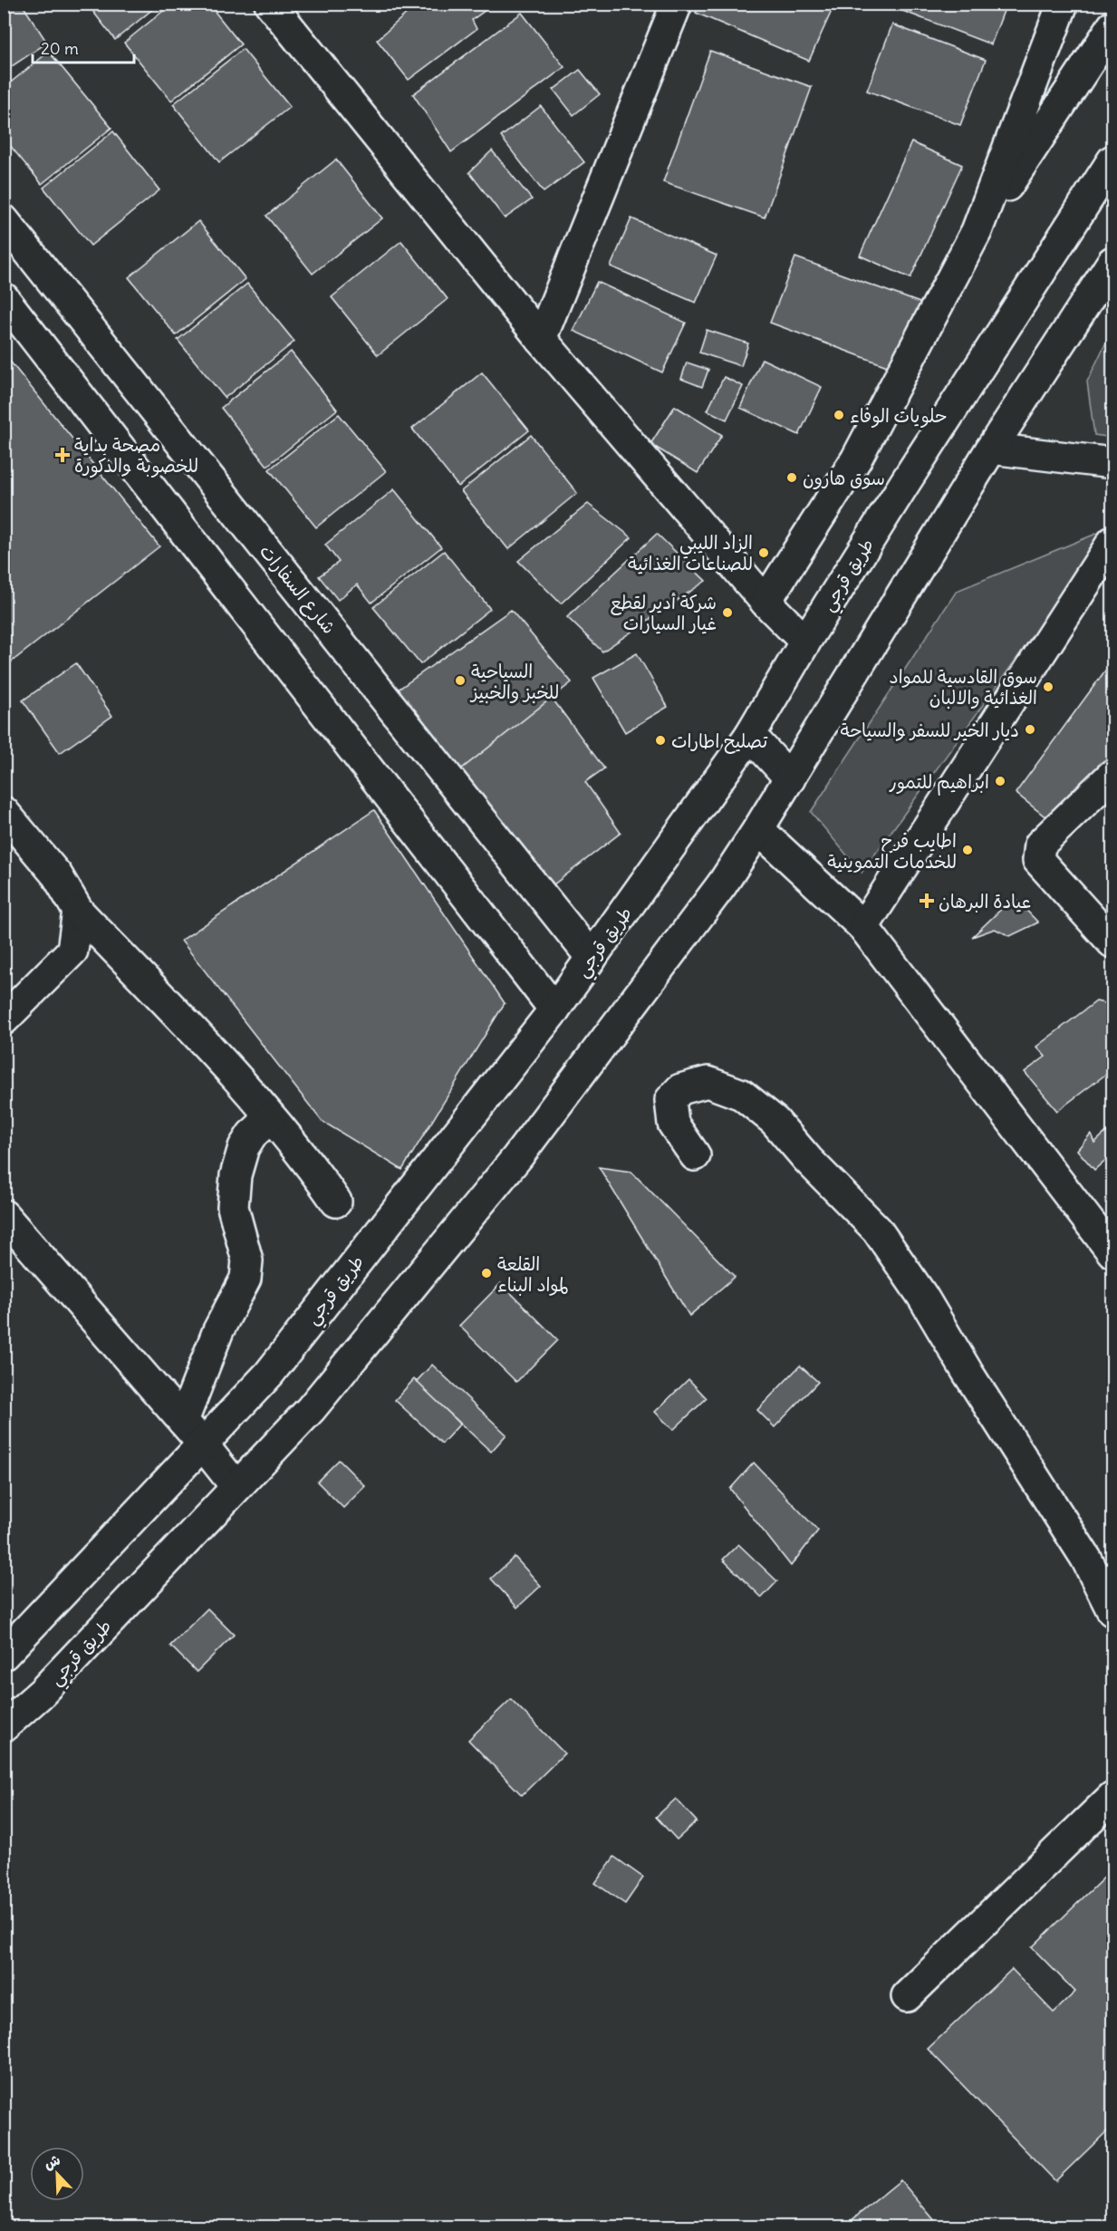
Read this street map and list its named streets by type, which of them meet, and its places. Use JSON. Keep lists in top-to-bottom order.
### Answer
{
  "streets": {
    "main road": ["طريق قرجي", "شارع السفارات"]
  },
  "crossings": [
    ["طريق قرجي", "شارع السفارات"]
  ],
  "places": {
    "other": [
      "حلويات الوفاء",
      "سوق هارون",
      "الزاد الليبي للصناعات الغذائية",
      "شركة أدير لقطع غيار السيارات",
      "السياحية للخبز والخبيز",
      "سوق القادسية للمواد الغذائية والالبان",
      "ديار الخير للسفر والسياحة",
      "تصليح اطارات",
      "ابراهيم للتمور",
      "اطايب فرح للخدمات التموينية",
      "القلعة لمواد البناء"
    ],
    "health": ["مصحة بداية للخصوبة والدكورة", "عيادة البرهان"]
  },
  "scale_bar": "20 m",
  "north": "top left"
}
